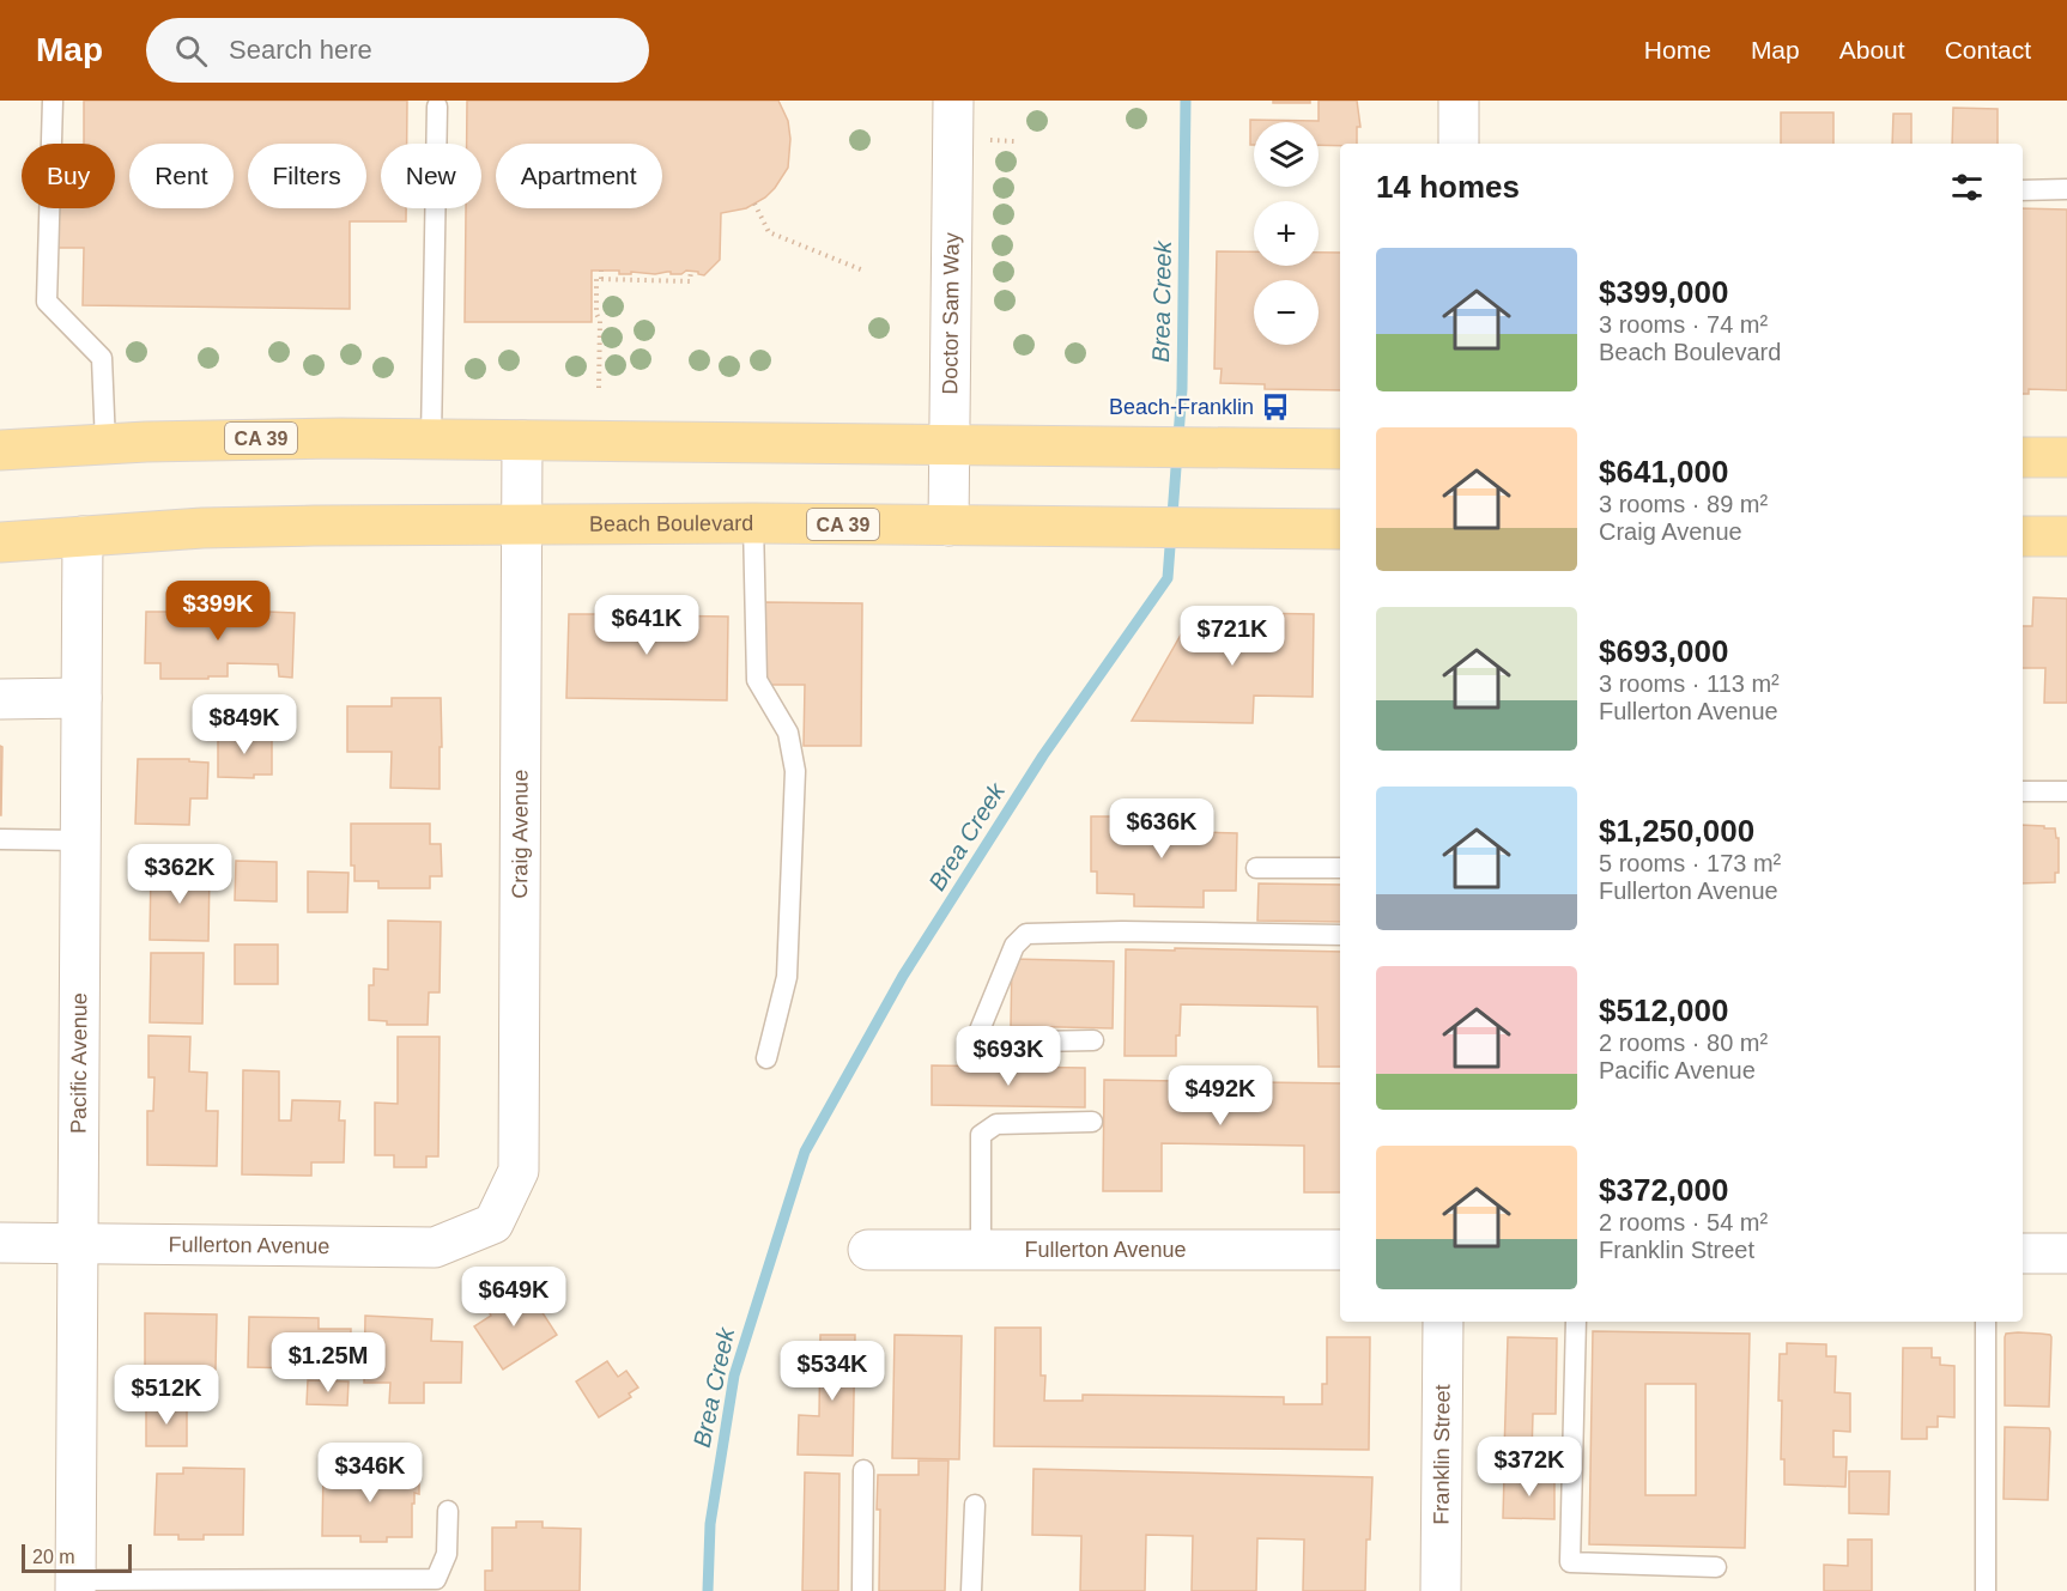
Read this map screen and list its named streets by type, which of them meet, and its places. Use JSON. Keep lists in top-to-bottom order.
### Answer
{
  "streets": {
    "main road": ["CA 39", "Beach Boulevard"],
    "street": [
      "Doctor Sam Way",
      "Craig Avenue",
      "Pacific Avenue",
      "Fullerton Avenue",
      "Franklin Street"
    ]
  },
  "crossings": [
    ["Doctor Sam Way", "CA 39"],
    ["Doctor Sam Way", "Beach Boulevard"],
    ["CA 39", "Craig Avenue"],
    ["Beach Boulevard", "Craig Avenue"],
    ["Beach Boulevard", "Pacific Avenue"],
    ["Craig Avenue", "Fullerton Avenue"],
    ["Pacific Avenue", "Fullerton Avenue"]
  ],
  "water": ["Brea Creek"],
  "places": {
    "bus stop": ["Beach-Franklin"]
  },
  "scale_bar": "20 m",
  "page": {
    "header": "Map",
    "search": "Search here",
    "nav": [
      "Home",
      "Map",
      "About",
      "Contact"
    ],
    "map_buttons": ["+", "−"],
    "chip": [
      "Buy",
      "Rent",
      "Filters",
      "New",
      "Apartment"
    ],
    "heading": "14 homes",
    "list": [
      {
        "name": "$399,000",
        "note": "3 rooms · 74 m² · Beach Boulevard"
      },
      {
        "name": "$641,000",
        "note": "3 rooms · 89 m² · Craig Avenue"
      },
      {
        "name": "$693,000",
        "note": "3 rooms · 113 m² · Fullerton Avenue"
      },
      {
        "name": "$1,250,000",
        "note": "5 rooms · 173 m² · Fullerton Avenue"
      },
      {
        "name": "$512,000",
        "note": "2 rooms · 80 m² · Pacific Avenue"
      },
      {
        "name": "$372,000",
        "note": "2 rooms · 54 m² · Franklin Street"
      }
    ],
    "price": [
      "$399K",
      "$641K",
      "$721K",
      "$849K",
      "$636K",
      "$362K",
      "$693K",
      "$492K",
      "$649K",
      "$1.25M",
      "$534K",
      "$512K",
      "$372K",
      "$346K"
    ],
    "scale": "20 m"
  }
}
